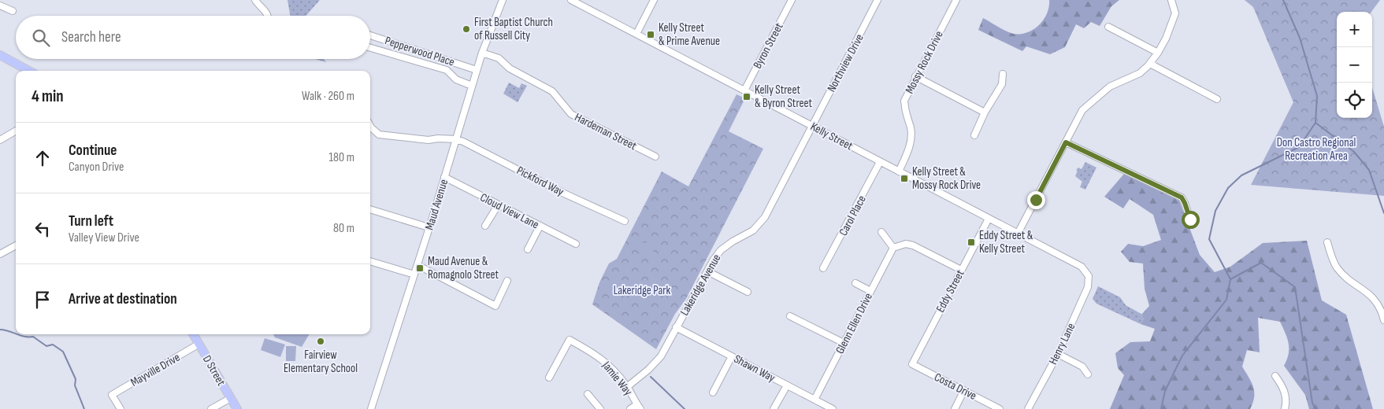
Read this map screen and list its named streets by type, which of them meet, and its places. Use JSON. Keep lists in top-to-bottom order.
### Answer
{
  "streets": {
    "main road": ["D Street"],
    "street": [
      "Byron Street",
      "Pepperwood Place",
      "Mossy Rock Drive",
      "Northview Drive",
      "Hardeman Street",
      "Kelly Street",
      "Pickford Way",
      "Maud Avenue",
      "Cloud View Lane",
      "Carol Place",
      "Lakeridge Avenue",
      "Eddy Street",
      "Glenn Ellen Drive",
      "Henry Lane",
      "Shawn Way",
      "Mayville Drive",
      "Jamie Way",
      "Costa Drive"
    ]
  },
  "crossings": [
    ["Byron Street", "Kelly Street"],
    ["Pepperwood Place", "Maud Avenue"],
    ["Mossy Rock Drive", "Kelly Street"],
    ["Northview Drive", "Kelly Street"],
    ["Northview Drive", "Lakeridge Avenue"],
    ["Hardeman Street", "Maud Avenue"],
    ["Kelly Street", "Carol Place"],
    ["Kelly Street", "Lakeridge Avenue"],
    ["Kelly Street", "Eddy Street"],
    ["Kelly Street", "Henry Lane"],
    ["Pickford Way", "Maud Avenue"],
    ["Maud Avenue", "Cloud View Lane"],
    ["Lakeridge Avenue", "Shawn Way"],
    ["Lakeridge Avenue", "Jamie Way"],
    ["Eddy Street", "Costa Drive"],
    ["Glenn Ellen Drive", "Shawn Way"],
    ["Mayville Drive", "D Street"]
  ],
  "parks": ["Don Castro Regional Recreation Area", "Lakeridge Park"],
  "places": {
    "other": ["First Baptist Church of Russell City", "Fairview Elementary School"],
    "transit": [
      "Kelly Street & Prime Avenue",
      "Kelly Street & Byron Street",
      "Kelly Street & Mossy Rock Drive",
      "Eddy Street & Kelly Street",
      "Maud Avenue & Romagnolo Street"
    ]
  },
  "page": {
    "map_buttons": ["+", "−"],
    "search": "Search here",
    "heading": ["4 min", "Walk · 260 m"],
    "list": [
      ["Continue", "Canyon Drive", "180 m"],
      ["Turn left", "Valley View Drive", "80 m"],
      "Arrive at destination"
    ]
  }
}
